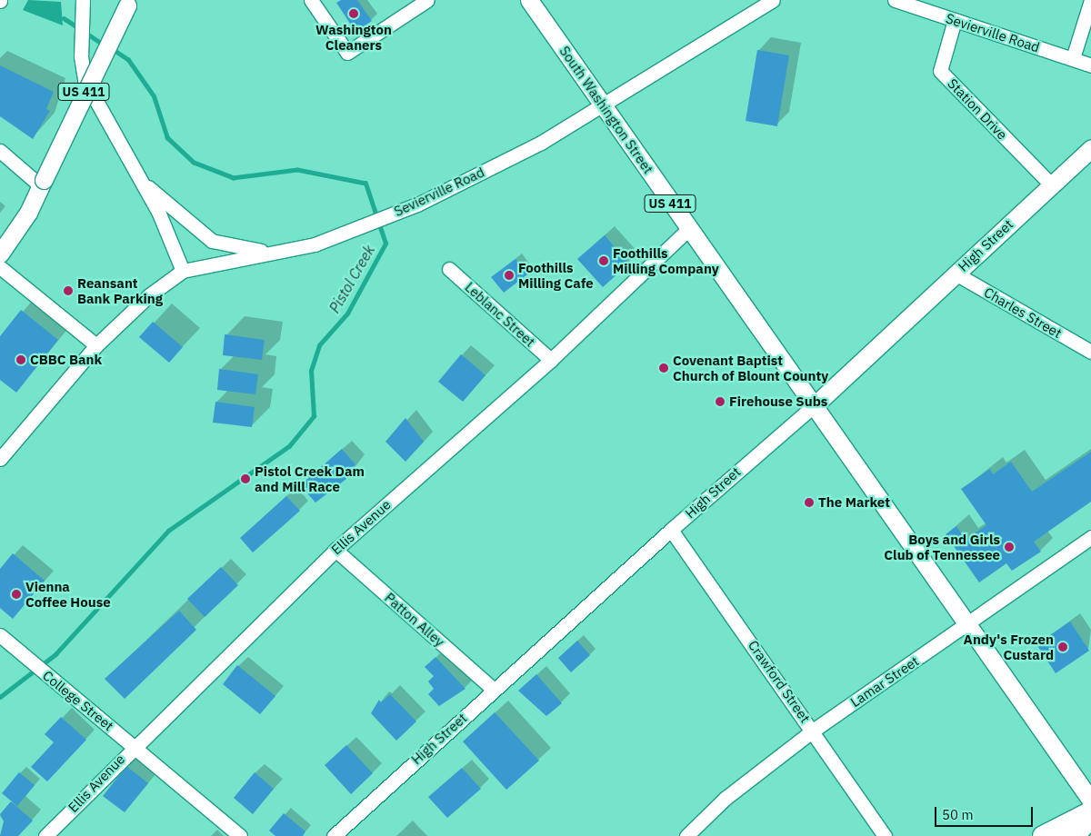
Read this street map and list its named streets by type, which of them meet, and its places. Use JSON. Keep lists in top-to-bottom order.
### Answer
{
  "streets": {
    "main road": ["US 411", "South Washington Street", "High Street"],
    "street": [
      "Sevierville Road",
      "Station Drive",
      "Charles Street",
      "Leblanc Street",
      "Ellis Avenue",
      "Patton Alley",
      "Crawford Street",
      "Lamar Street",
      "College Street"
    ]
  },
  "crossings": [
    ["Sevierville Road", "Station Drive"],
    ["Sevierville Road", "South Washington Street"],
    ["Station Drive", "High Street"],
    ["South Washington Street", "High Street"],
    ["South Washington Street", "Ellis Avenue"],
    ["South Washington Street", "Lamar Street"],
    ["High Street", "Charles Street"],
    ["High Street", "Patton Alley"],
    ["High Street", "Crawford Street"],
    ["Leblanc Street", "Ellis Avenue"],
    ["Ellis Avenue", "Patton Alley"],
    ["Ellis Avenue", "College Street"],
    ["Crawford Street", "Lamar Street"]
  ],
  "water": ["Pistol Creek"],
  "places": [
    "Washington Cleaners",
    "Foothills Milling Company",
    "Foothills Milling Cafe",
    "Reansant Bank Parking",
    "CBBC Bank",
    "Covenant Baptist Church of Blount County",
    "Firehouse Subs",
    "Pistol Creek Dam and Mill Race",
    "The Market",
    "Boys and Girls Club of Tennessee",
    "Vienna Coffee House",
    "Andy's Frozen Custard"
  ],
  "scale_bar": "50 m"
}
